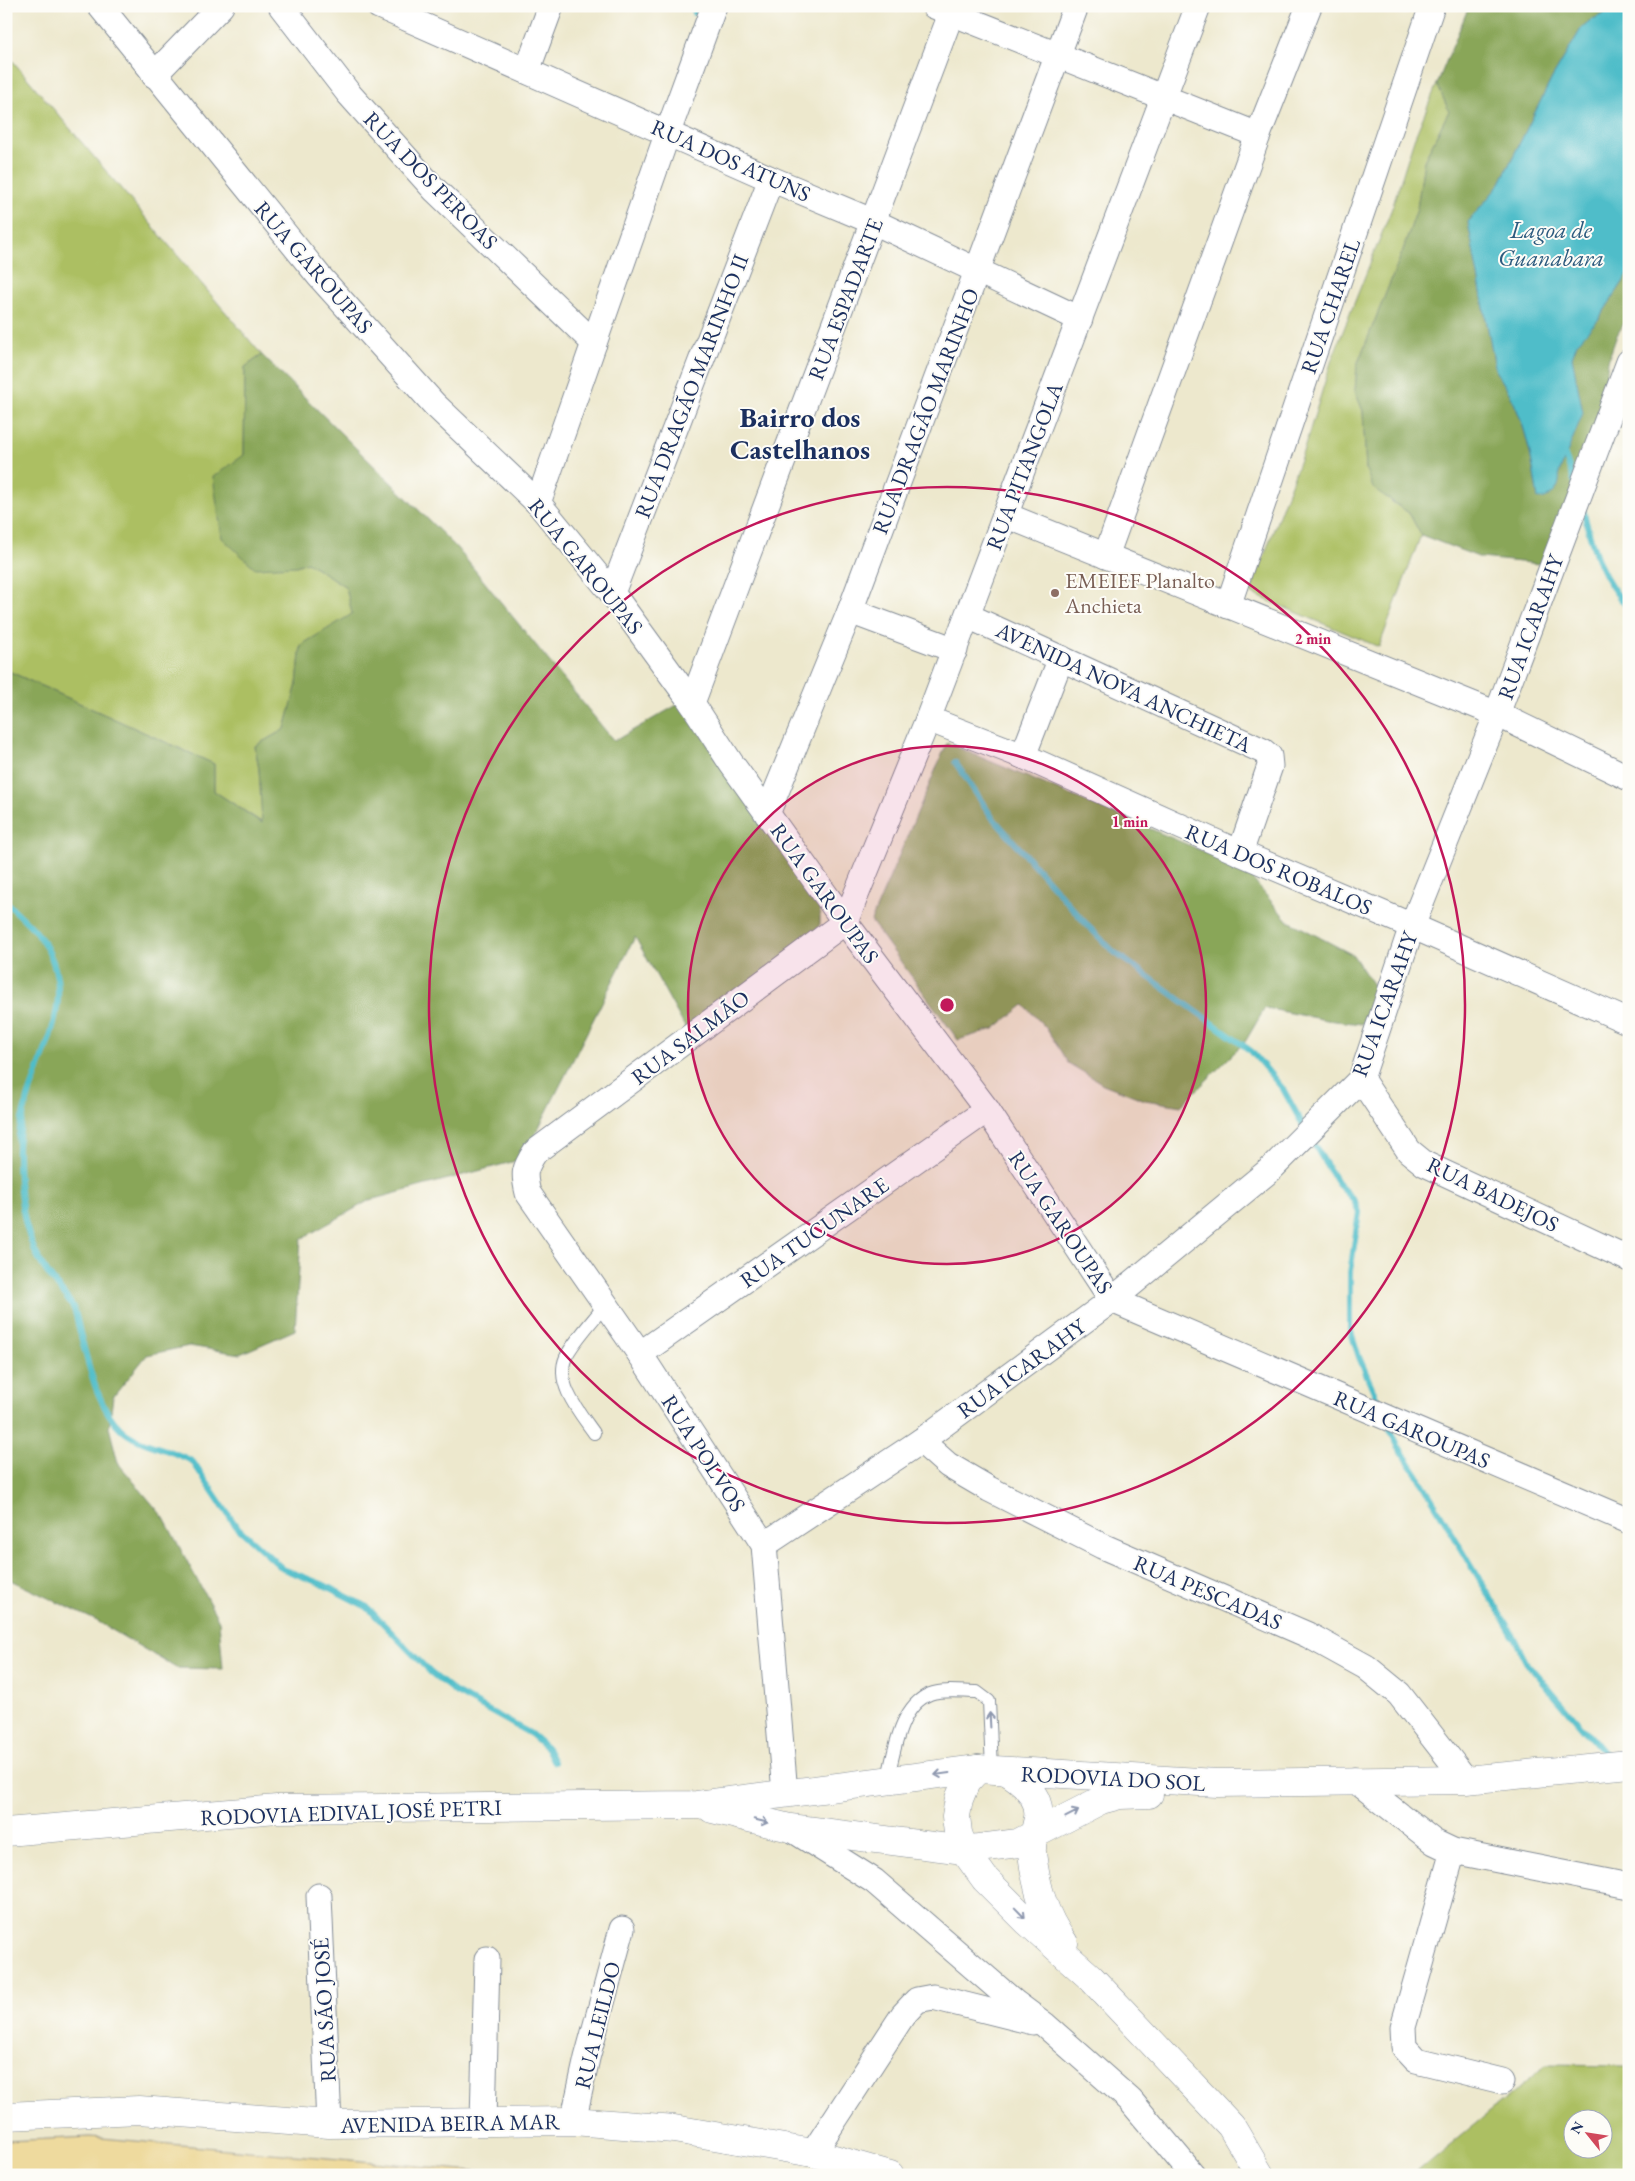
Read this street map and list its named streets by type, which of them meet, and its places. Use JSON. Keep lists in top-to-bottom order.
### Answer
{
  "streets": {
    "main road": ["RODOVIA DO SOL", "RODOVIA EDIVAL JOSÉ PETRI", "AVENIDA BEIRA MAR"],
    "street": [
      "RUA DOS ATUNS",
      "RUA DOS PEROAS",
      "RUA GAROUPAS",
      "RUA ESPADARTE",
      "RUA CHAREL",
      "RUA DRAGÃO MARINHO II",
      "RUA DRAGÃO MARINHO",
      "RUA PITANGOLA",
      "RUA ICARAHY",
      "AVENIDA NOVA ANCHIETA",
      "RUA DOS ROBALOS",
      "RUA SALMÃO",
      "RUA BADEJOS",
      "RUA TUCUNARE",
      "RUA POLVOS",
      "RUA PESCADAS",
      "RUA SÃO JOSÉ",
      "RUA LEILDO"
    ]
  },
  "crossings": [
    ["RUA DOS ATUNS", "RUA ESPADARTE"],
    ["RUA DOS ATUNS", "RUA DRAGÃO MARINHO II"],
    ["RUA DOS ATUNS", "RUA DRAGÃO MARINHO"],
    ["RUA DOS ATUNS", "RUA PITANGOLA"],
    ["RUA GAROUPAS", "RUA ESPADARTE"],
    ["RUA GAROUPAS", "RUA DRAGÃO MARINHO II"],
    ["RUA GAROUPAS", "RUA DRAGÃO MARINHO"],
    ["RUA GAROUPAS", "RUA PITANGOLA"],
    ["RUA GAROUPAS", "RUA ICARAHY"],
    ["RUA GAROUPAS", "RUA SALMÃO"],
    ["RUA GAROUPAS", "RUA TUCUNARE"],
    ["RUA PITANGOLA", "AVENIDA NOVA ANCHIETA"],
    ["RUA PITANGOLA", "RUA DOS ROBALOS"],
    ["RUA PITANGOLA", "RUA SALMÃO"],
    ["RUA ICARAHY", "RUA DOS ROBALOS"],
    ["RUA ICARAHY", "RUA BADEJOS"],
    ["RUA ICARAHY", "RUA POLVOS"],
    ["RUA ICARAHY", "RUA PESCADAS"],
    ["AVENIDA NOVA ANCHIETA", "RUA DOS ROBALOS"],
    ["RUA SALMÃO", "RUA POLVOS"],
    ["RUA TUCUNARE", "RUA POLVOS"],
    ["RUA POLVOS", "RODOVIA DO SOL"],
    ["RODOVIA DO SOL", "RODOVIA EDIVAL JOSÉ PETRI"],
    ["RUA SÃO JOSÉ", "AVENIDA BEIRA MAR"],
    ["RUA LEILDO", "AVENIDA BEIRA MAR"]
  ],
  "districts": ["Bairro dos Castelhanos"],
  "water": ["Lagoa de Guanabara"],
  "places": ["EMEIEF Planalto Anchieta"],
  "north": "top left",
  "rings": ["2 min", "1 min"]
}
